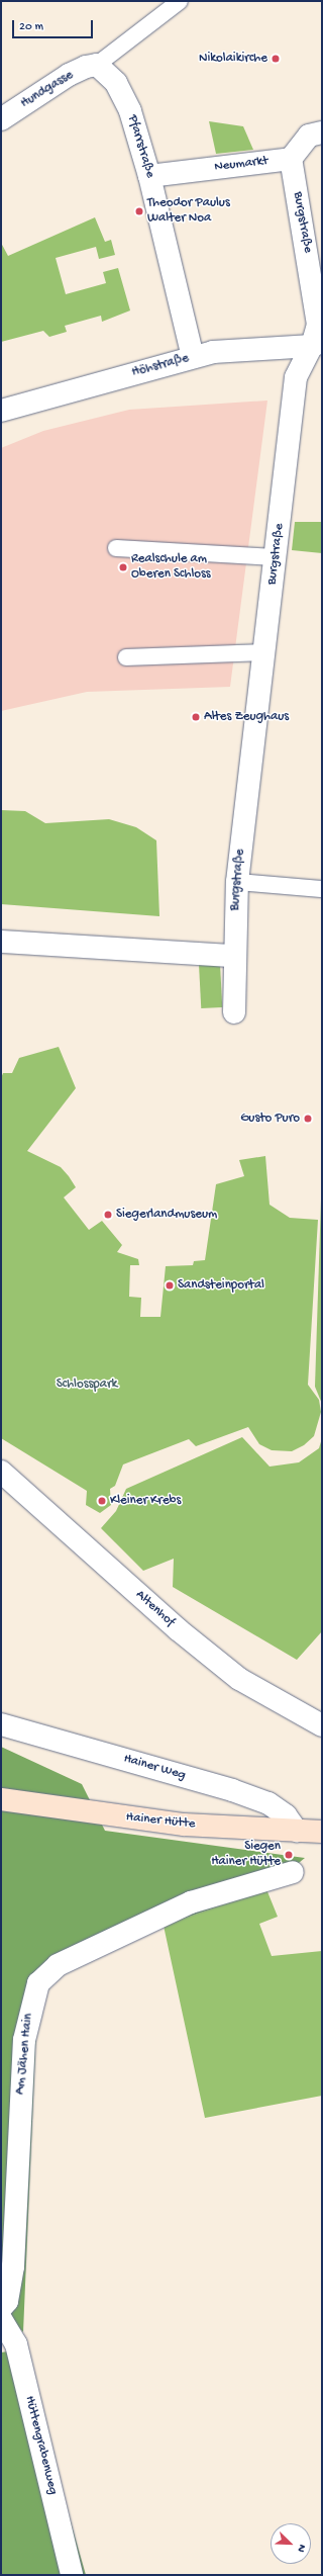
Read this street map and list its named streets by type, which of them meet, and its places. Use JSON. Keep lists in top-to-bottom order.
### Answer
{
  "streets": {
    "street": [
      "Hundgasse",
      "Pfarrstraße",
      "Neumarkt",
      "Burgstraße",
      "Höhstraße",
      "Altenhof",
      "Hainer Weg",
      "Hainer Hütte",
      "Am Jähen Hain",
      "Hüttengrabenweg"
    ]
  },
  "crossings": [
    ["Hundgasse", "Pfarrstraße"],
    ["Pfarrstraße", "Neumarkt"],
    ["Pfarrstraße", "Höhstraße"],
    ["Neumarkt", "Burgstraße"],
    ["Burgstraße", "Höhstraße"],
    ["Hainer Weg", "Hainer Hütte"]
  ],
  "parks": ["Schlosspark"],
  "places": [
    "Nikolaikirche",
    "Theodor Paulus Walter Noa",
    "Realschule am Oberen Schloss",
    "Altes Zeughaus",
    "Gusto Puro",
    "Siegerlandmuseum",
    "Sandsteinportal",
    "Kleiner Krebs",
    "Siegen Hainer Hütte"
  ],
  "scale_bar": "20 m",
  "north": "bottom right"
}
